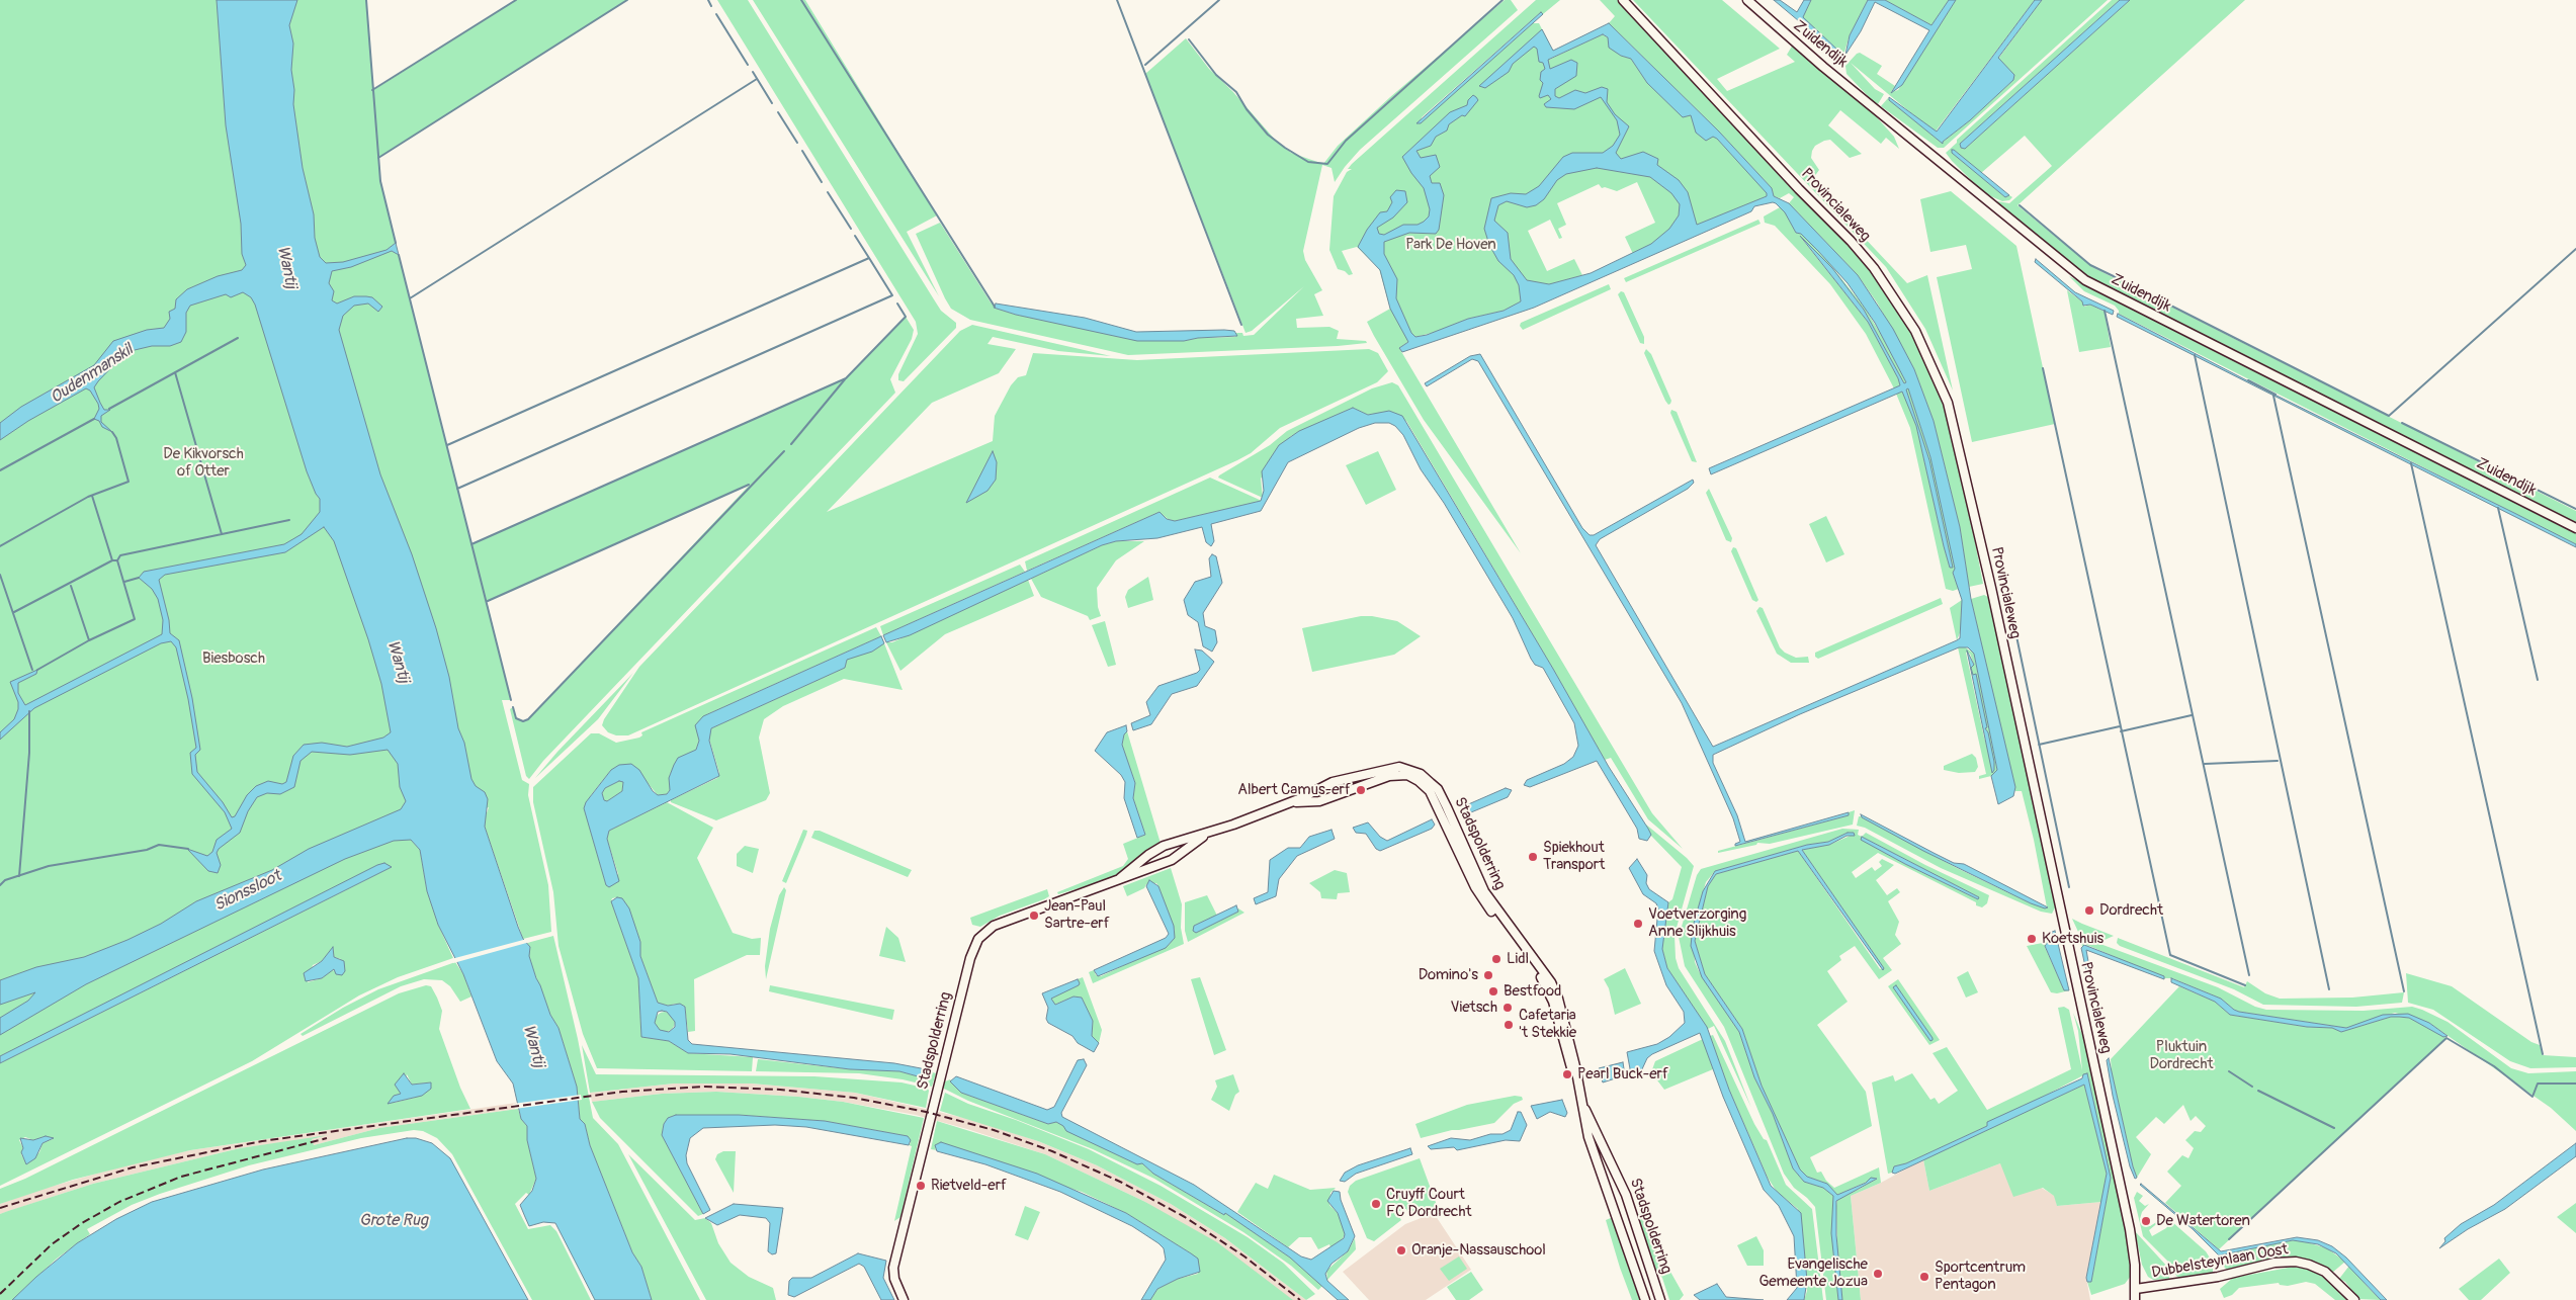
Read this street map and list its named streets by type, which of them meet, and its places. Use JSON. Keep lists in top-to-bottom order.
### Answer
{
  "streets": {
    "street": [
      "Zuidendijk",
      "Provincialeweg",
      "Stadspolderring",
      "Dubbelsteynlaan Oost"
    ]
  },
  "crossings": [
    ["Provincialeweg", "Dubbelsteynlaan Oost"]
  ],
  "water": [
    "Wantij",
    "Oudenmanskil",
    "Sionssloot",
    "Grote Rug"
  ],
  "parks": [
    "Park De Hoven",
    "De Kikvorsch of Otter",
    "Biesbosch",
    "Pluktuin Dordrecht"
  ],
  "places": [
    "Albert Camus-erf",
    "Spiekhout Transport",
    "Dordrecht",
    "Jean-Paul Sartre-erf",
    "Voetverzorging Anne Slijkhuis",
    "Koetshuis",
    "Lidl",
    "Domino's",
    "Bestfood",
    "Vietsch",
    "Cafetaria 't Stekkie",
    "Pearl Buck-erf",
    "Rietveld-erf",
    "Cruyff Court FC Dordrecht",
    "De Watertoren",
    "Oranje-Nassauschool",
    "Evangelische Gemeente Jozua",
    "Sportcentrum Pentagon"
  ]
}
